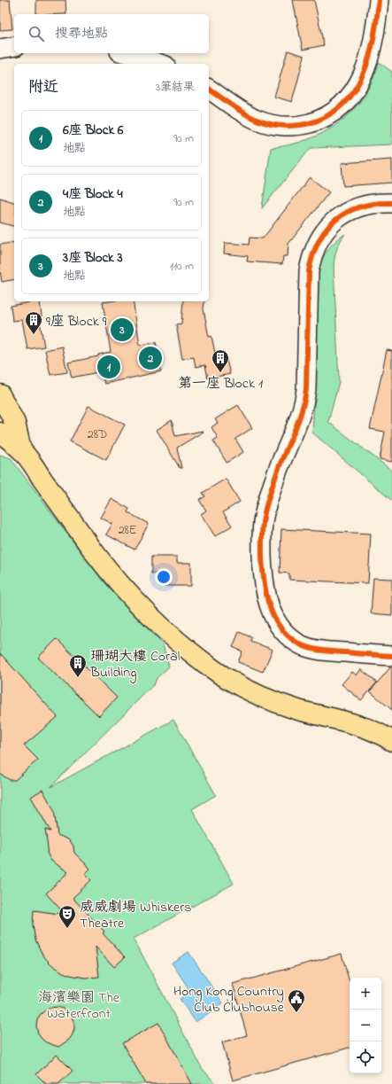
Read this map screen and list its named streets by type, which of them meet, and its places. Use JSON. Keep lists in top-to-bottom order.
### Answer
{
  "parks": ["海濱樂園 The Waterfront"],
  "places": {
    "building": ["9座 Block 9", "第一座 Block 1", "珊瑚大樓 Coral Building"],
    "theatre": ["威威劇場 Whiskers Theatre"],
    "public building": ["Hong Kong Country Club Clubhouse"]
  },
  "house_numbers": ["28D", "28E"],
  "page": {
    "search": "搜尋地點",
    "heading": ["附近", "3筆結果"],
    "list": [
      {
        "mark": "1",
        "name": "6座 Block 6",
        "note": "地點",
        "value": "90 m"
      },
      {
        "mark": "2",
        "name": "4座 Block 4",
        "note": "地點",
        "value": "90 m"
      },
      {
        "mark": "3",
        "name": "3座 Block 3",
        "note": "地點",
        "value": "110 m"
      }
    ],
    "pins": ["3", "2", "1"],
    "map_buttons": ["+", "−"]
  }
}
